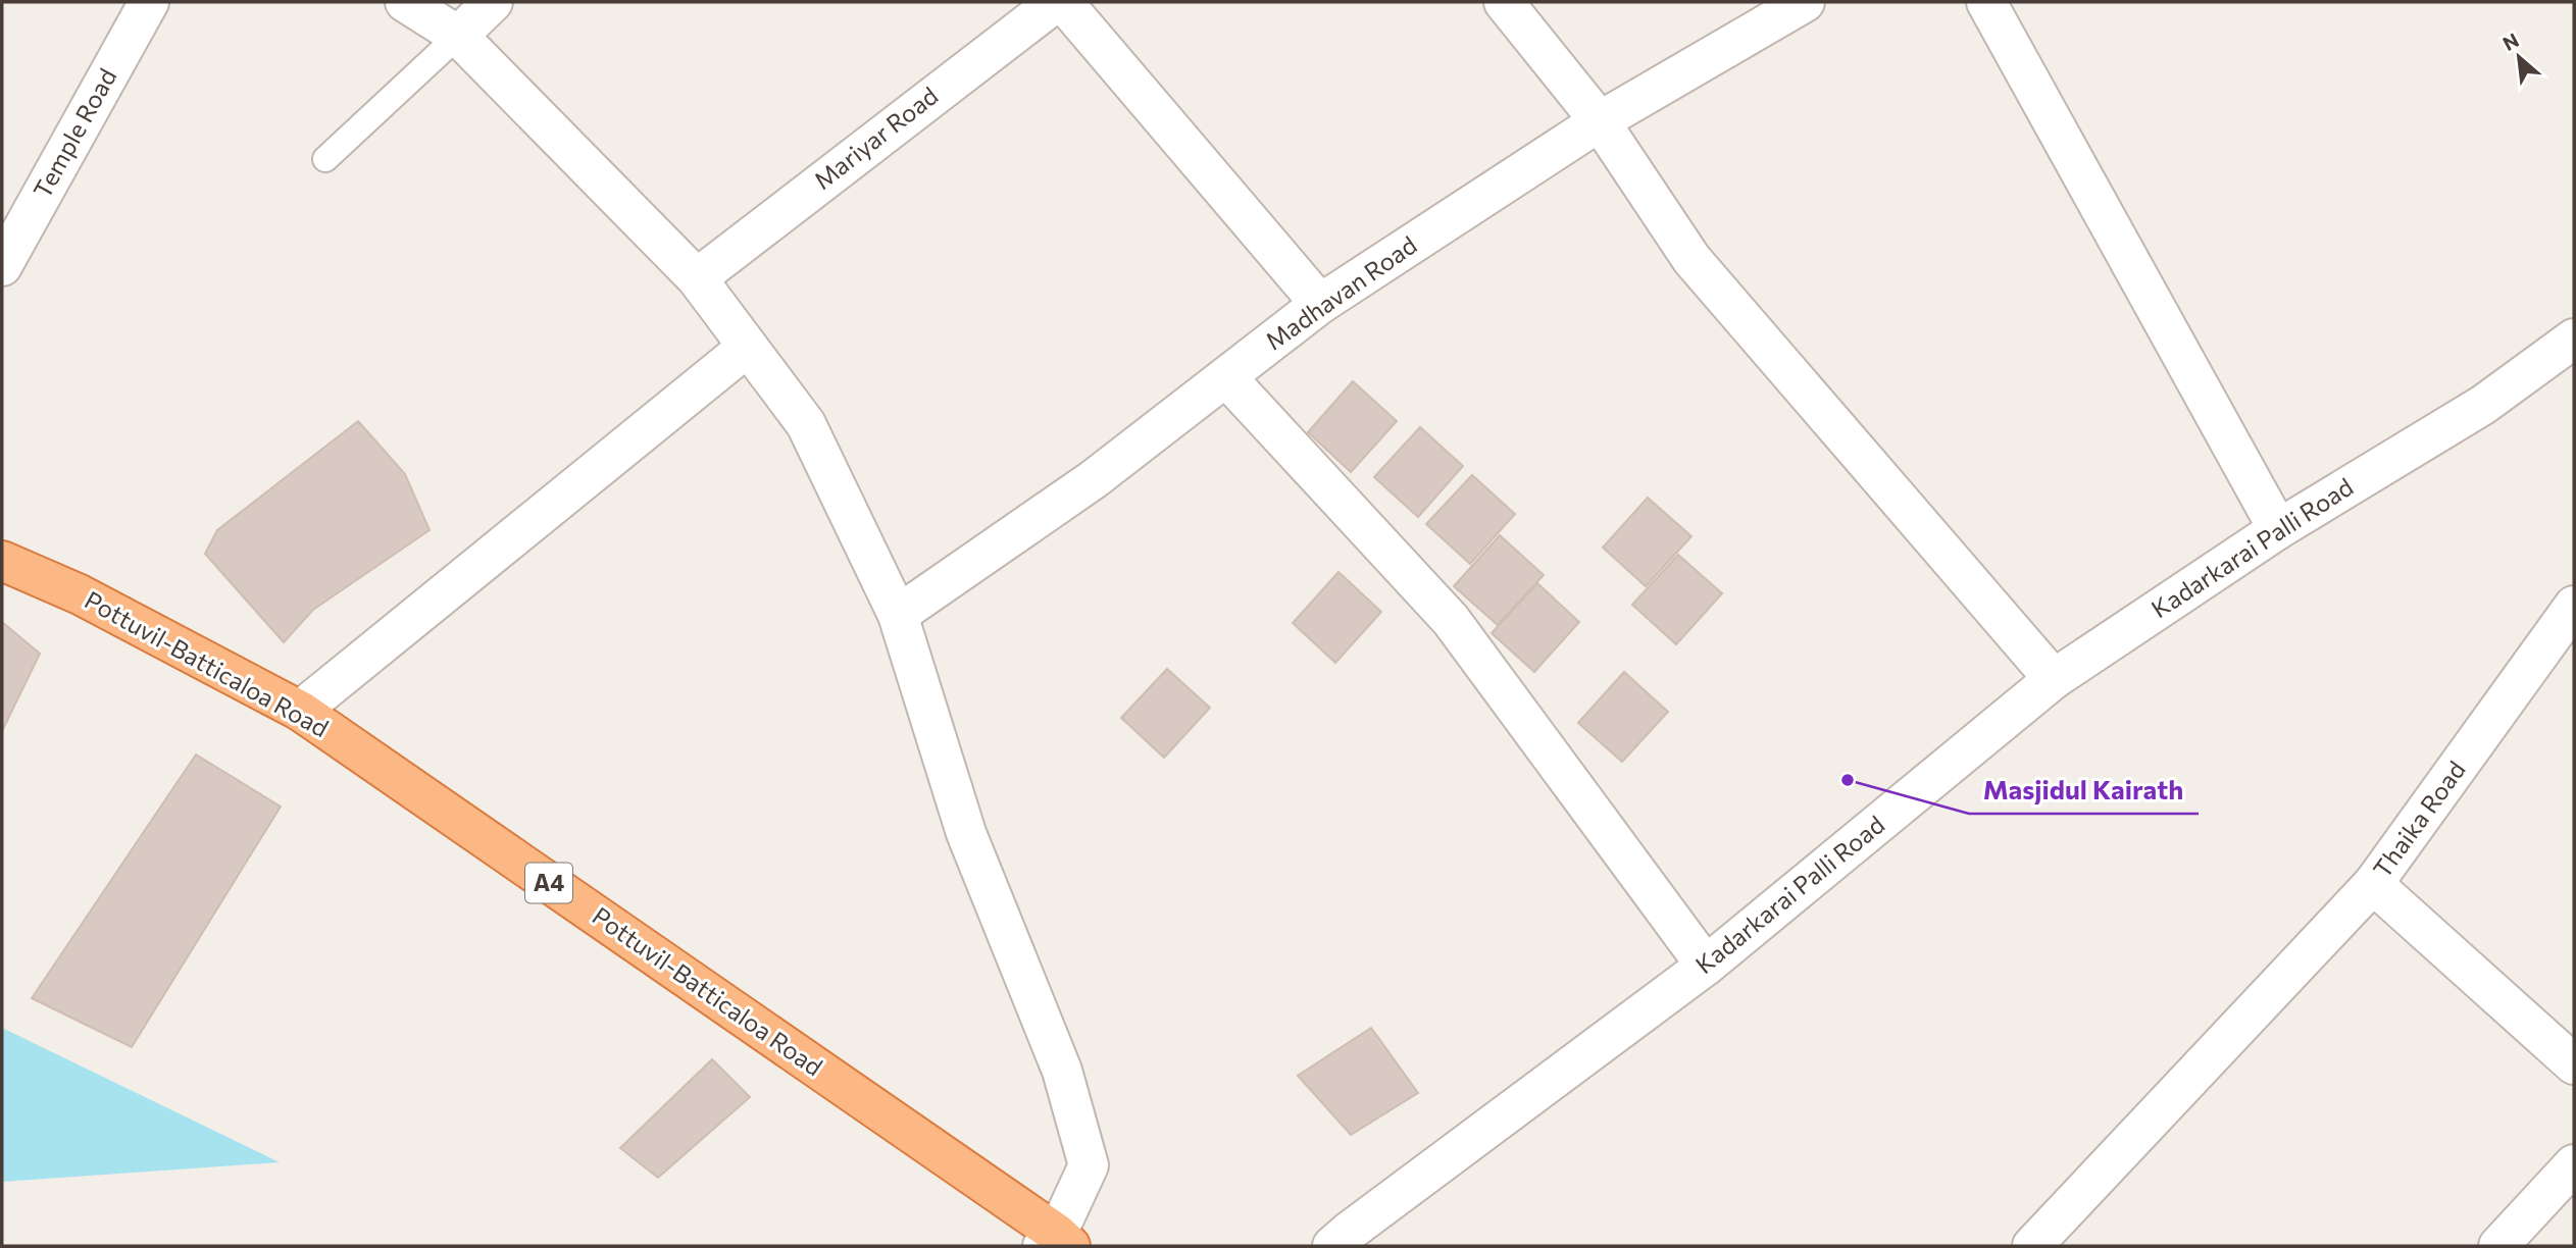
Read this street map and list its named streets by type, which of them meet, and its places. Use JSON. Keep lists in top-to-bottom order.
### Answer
{
  "streets": {
    "highway": ["Pottuvil-Batticaloa Road", "A4"],
    "street": [
      "Temple Road",
      "Mariyar Road",
      "Madhavan Road",
      "Kadarkarai Palli Road",
      "Thaika Road"
    ]
  },
  "places": ["Masjidul Kairath"],
  "north": "top left"
}
